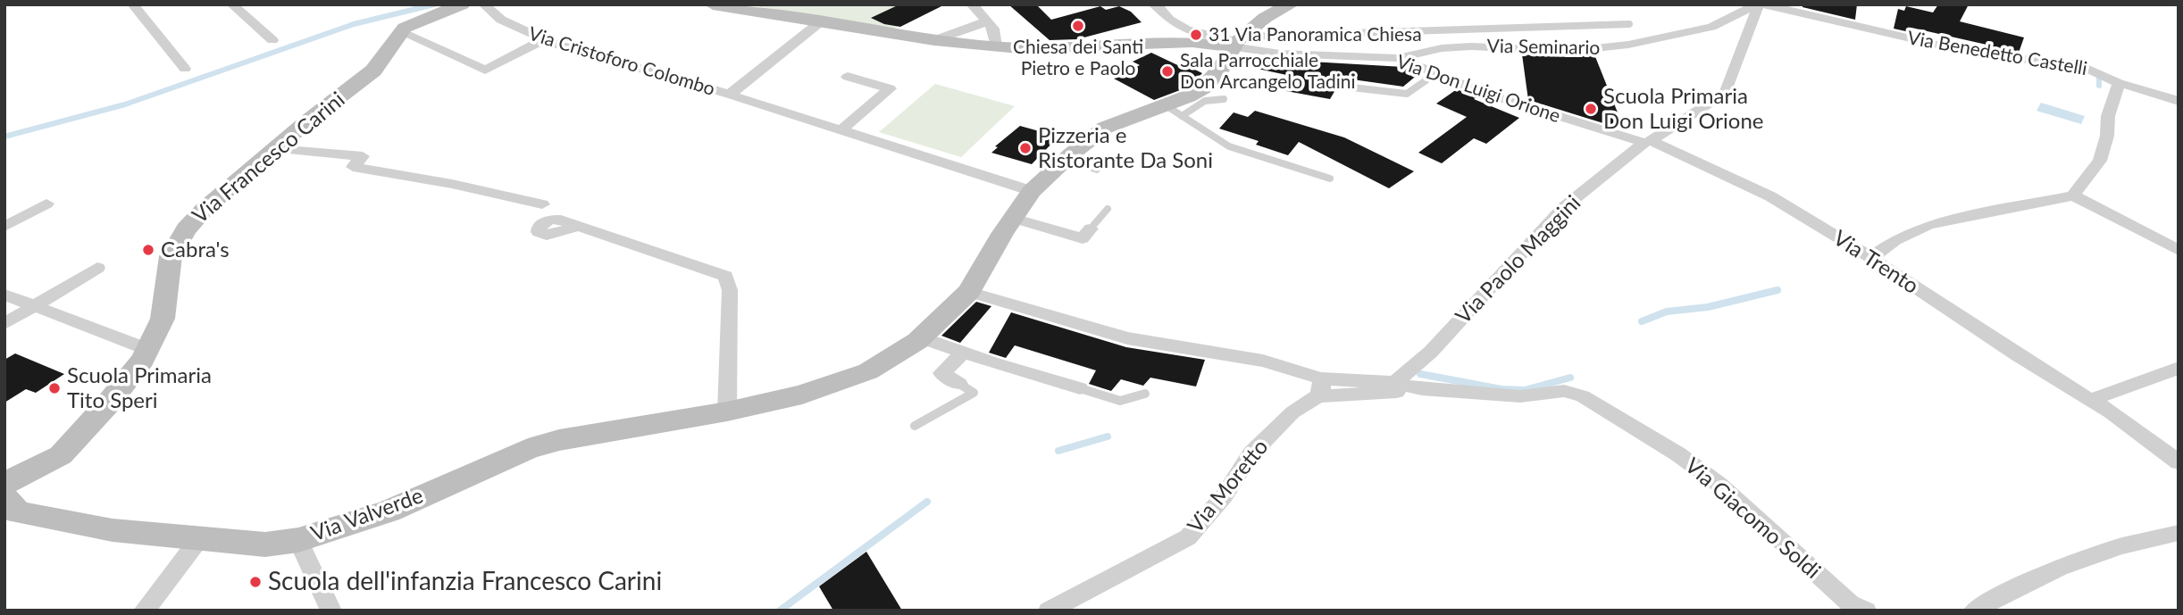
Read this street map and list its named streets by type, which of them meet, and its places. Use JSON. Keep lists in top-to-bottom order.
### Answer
{
  "streets": {
    "street": [
      "Via Seminario",
      "Via Benedetto Castelli",
      "Via Cristoforo Colombo",
      "Via Don Luigi Orione",
      "Via Francesco Carini",
      "Via Paolo Maggini",
      "Via Trento",
      "Via Moretto",
      "Via Valverde",
      "Via Giacomo Soldi"
    ]
  },
  "crossings": [
    ["Via Seminario", "Via Benedetto Castelli"],
    ["Via Seminario", "Via Don Luigi Orione"],
    ["Via Seminario", "Via Paolo Maggini"],
    ["Via Benedetto Castelli", "Via Paolo Maggini"],
    ["Via Cristoforo Colombo", "Via Valverde"],
    ["Via Don Luigi Orione", "Via Paolo Maggini"],
    ["Via Don Luigi Orione", "Via Trento"],
    ["Via Don Luigi Orione", "Via Valverde"],
    ["Via Paolo Maggini", "Via Trento"],
    ["Via Paolo Maggini", "Via Giacomo Soldi"],
    ["Via Moretto", "Via Giacomo Soldi"]
  ],
  "places": [
    "Chiesa dei Santi Pietro e Paolo",
    "31 Via Panoramica Chiesa",
    "Sala Parrocchiale Don Arcangelo Tadini",
    "Scuola Primaria Don Luigi Orione",
    "Pizzeria e Ristorante Da Soni",
    "Cabra's",
    "Scuola Primaria Tito Speri",
    "Scuola dell'infanzia Francesco Carini"
  ]
}
